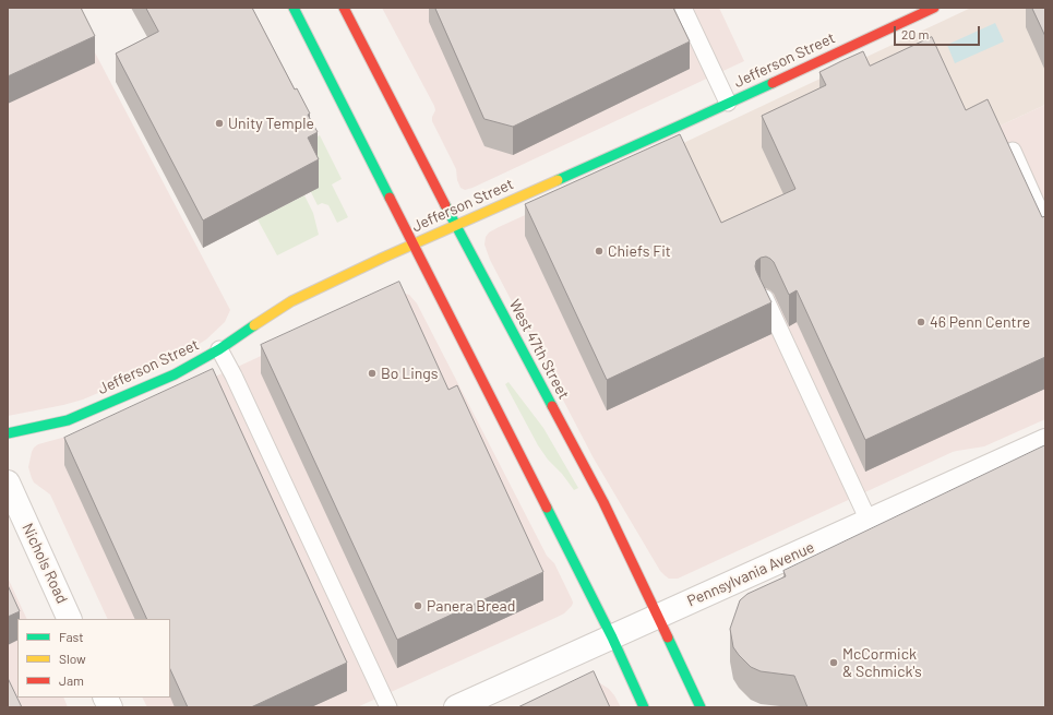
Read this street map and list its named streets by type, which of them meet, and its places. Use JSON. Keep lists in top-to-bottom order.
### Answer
{
  "streets": {
    "main road": ["Jefferson Street", "West 47th Street"],
    "street": ["Nichols Road", "Pennsylvania Avenue"]
  },
  "crossings": [
    ["Jefferson Street", "West 47th Street"],
    ["West 47th Street", "Pennsylvania Avenue"]
  ],
  "places": [
    "Unity Temple",
    "Chiefs Fit",
    "46 Penn Centre",
    "Bo Lings",
    "Panera Bread",
    "McCormick & Schmick's"
  ],
  "legend": ["Fast", "Slow", "Jam"],
  "scale_bar": "20 m"
}
